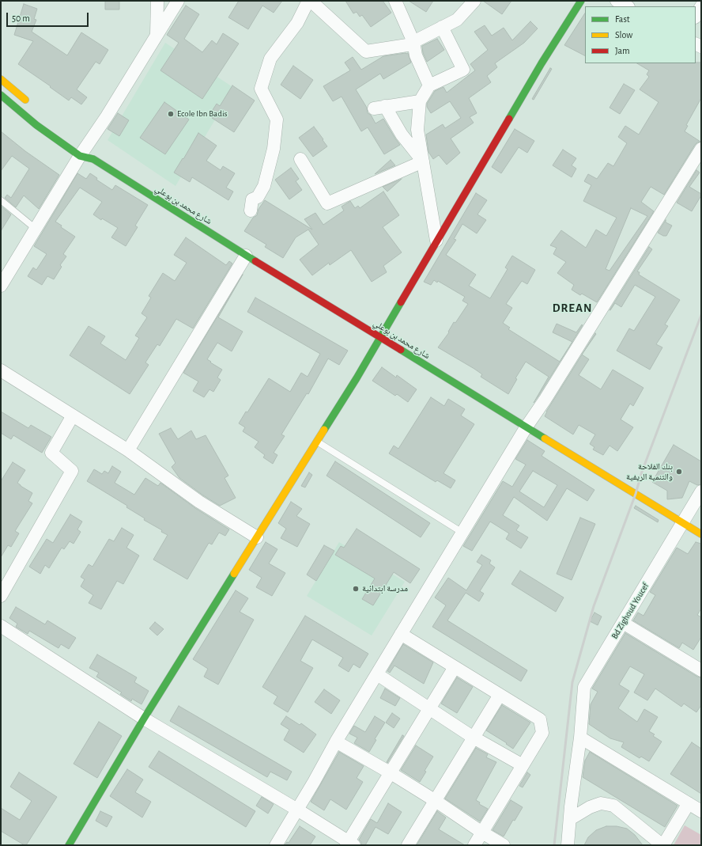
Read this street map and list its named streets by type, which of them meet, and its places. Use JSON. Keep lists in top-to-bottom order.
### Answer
{
  "streets": {
    "street": ["شارع محمد بن بوعلي", "Bd Zighoud Youcef"]
  },
  "crossings": [
    ["شارع محمد بن بوعلي", "Bd Zighoud Youcef"]
  ],
  "districts": ["DREAN"],
  "places": ["Ecole Ibn Badis", "بنك الفلاحة والتنمية الريفية", "مدرسة ابتدائية"],
  "legend": ["Fast", "Slow", "Jam"],
  "scale_bar": "50 m"
}
